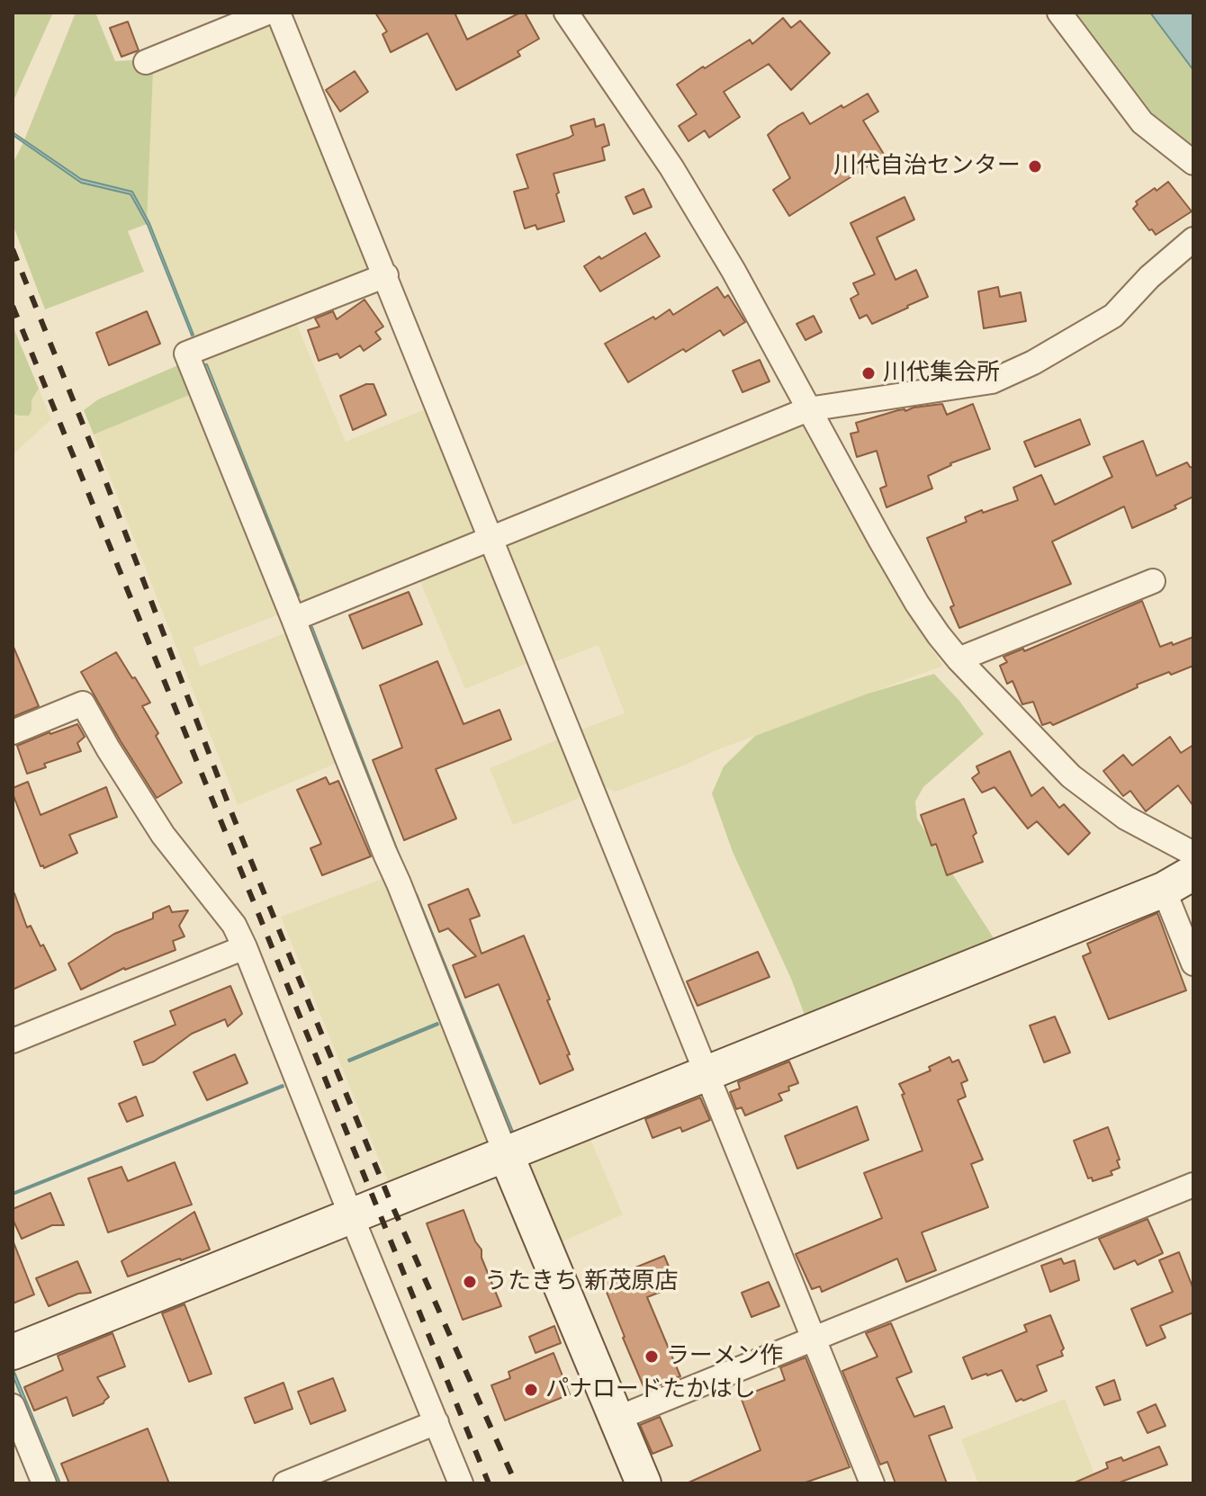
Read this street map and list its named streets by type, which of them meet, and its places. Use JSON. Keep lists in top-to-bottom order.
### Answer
{
  "places": [
    "川代自治センター",
    "川代集会所",
    "うたきち 新茂原店",
    "ラーメン作",
    "パナロードたかはし"
  ]
}
